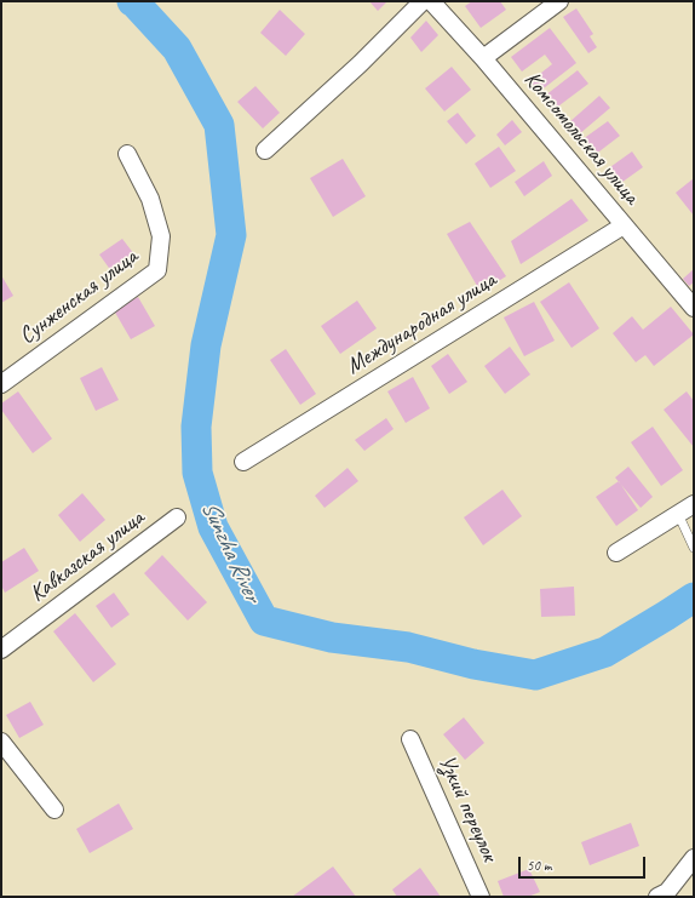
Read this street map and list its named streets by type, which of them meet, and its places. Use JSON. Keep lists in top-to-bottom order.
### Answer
{
  "streets": {
    "street": [
      "Комсомольская улица",
      "Сунженская улица",
      "Международная улица",
      "Кавказская улица",
      "Узкий переулок"
    ]
  },
  "crossings": [
    ["Комсомольская улица", "Международная улица"]
  ],
  "water": ["Sunzha River"],
  "scale_bar": "50 m"
}
